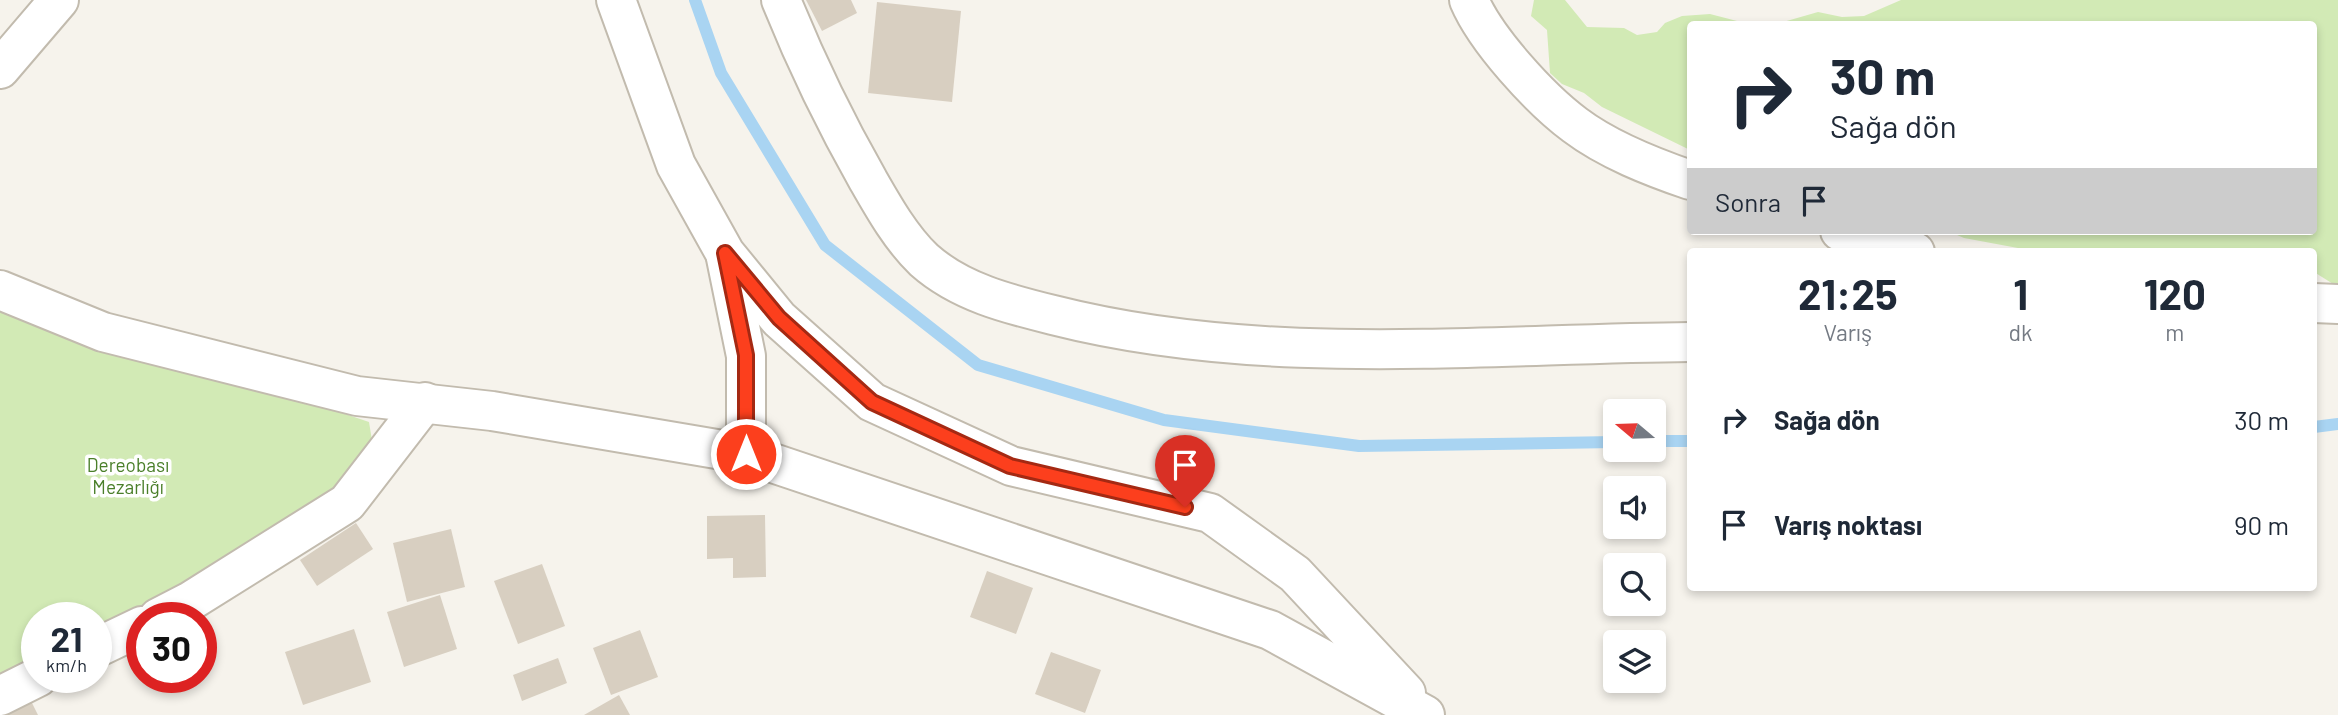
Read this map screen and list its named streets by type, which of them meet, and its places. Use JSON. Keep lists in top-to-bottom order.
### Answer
{
  "parks": ["Dereobası Mezarlığı"],
  "north": "left",
  "page": {
    "turn": ["30 m", "Sağa dön"],
    "then": "Sonra",
    "eta": [
      "21:25",
      "Varış",
      "1",
      "dk",
      "120",
      "m"
    ],
    "list": [
      {
        "name": "Sağa dön",
        "value": "30 m"
      },
      {
        "name": "Varış noktası",
        "value": "90 m"
      }
    ],
    "speed": "21 km/h",
    "limit": "30"
  }
}
